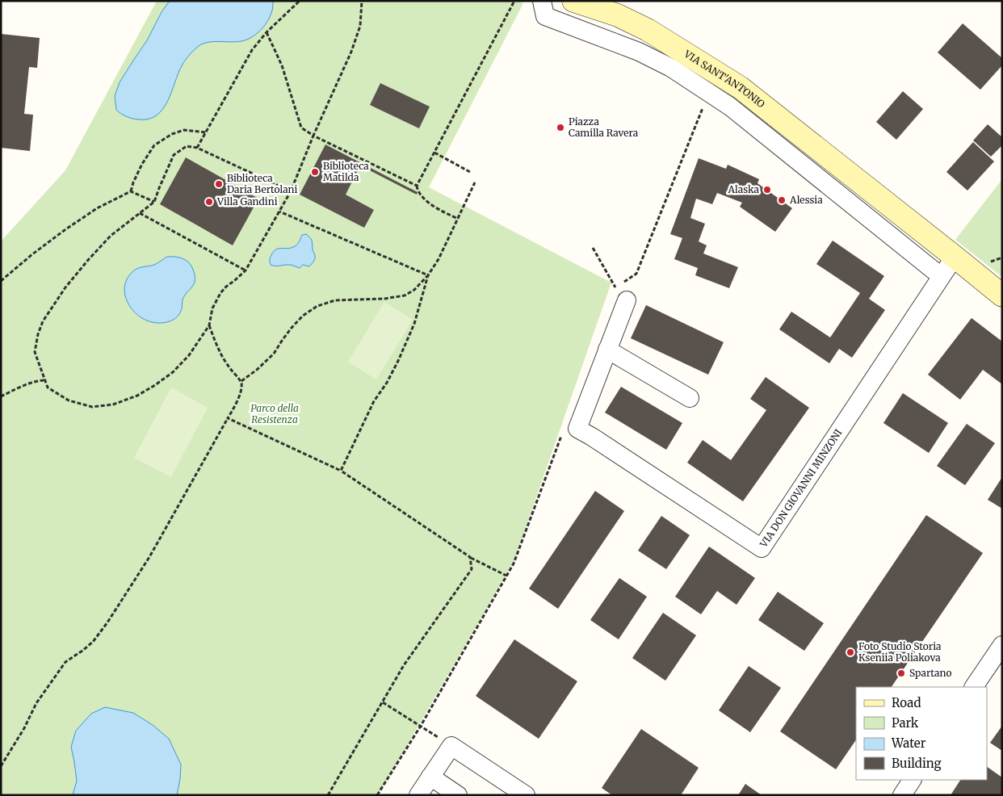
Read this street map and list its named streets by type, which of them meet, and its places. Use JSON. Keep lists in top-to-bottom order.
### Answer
{
  "streets": {
    "main road": ["VIA SANT'ANTONIO"],
    "street": ["VIA DON GIOVANNI MINZONI"]
  },
  "crossings": [
    ["VIA SANT'ANTONIO", "VIA DON GIOVANNI MINZONI"]
  ],
  "parks": ["Parco della Resistenza"],
  "places": [
    "Piazza Camilla Ravera",
    "Biblioteca Matilda",
    "Biblioteca Daria Bertolani",
    "Alaska",
    "Alessia",
    "Villa Gandini",
    "Foto Studio Storia Kseniia Poliakova",
    "Spartano"
  ],
  "legend": [
    "Road",
    "Park",
    "Water",
    "Building"
  ]
}
